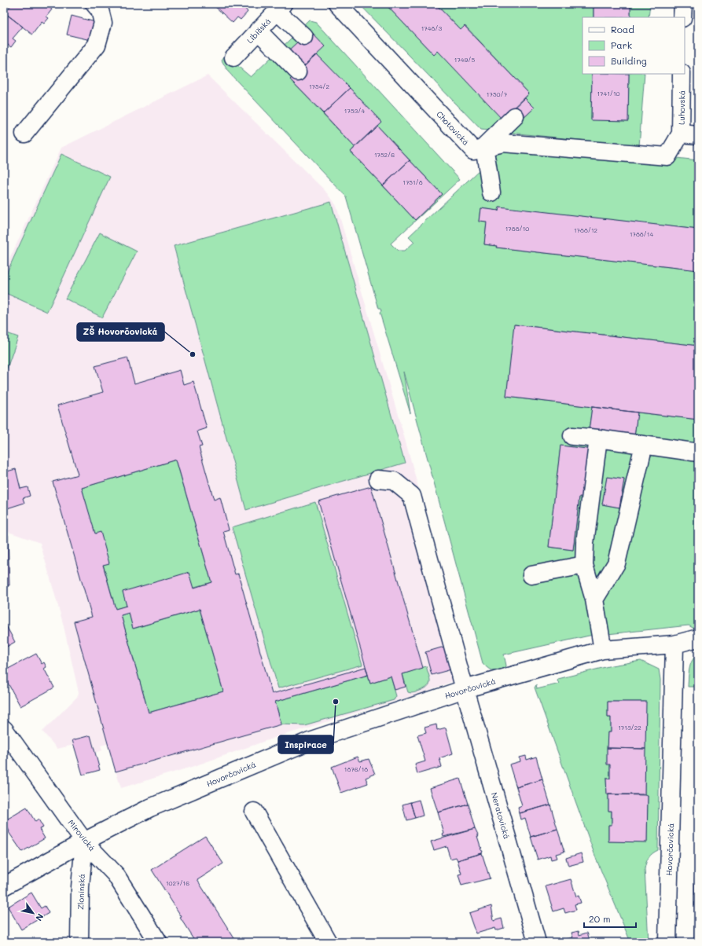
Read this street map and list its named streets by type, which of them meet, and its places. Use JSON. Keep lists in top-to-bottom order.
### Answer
{
  "streets": {
    "street": [
      "Libišská",
      "Luhovská",
      "Chotovická",
      "Hovorčovická",
      "Neratovická",
      "Mirovická",
      "Zlonínská"
    ]
  },
  "crossings": [
    ["Luhovská", "Chotovická"],
    ["Hovorčovická", "Neratovická"],
    ["Hovorčovická", "Mirovická"],
    ["Hovorčovická", "Zlonínská"],
    ["Mirovická", "Zlonínská"]
  ],
  "places": ["ZŠ Hovorčovická", "Inspirace"],
  "house_numbers": [
    "1748/3",
    "1749/5",
    "1754/2",
    "1741/10",
    "1750/7",
    "1753/4",
    "1752/6",
    "1751/8",
    "1788/10",
    "1788/12",
    "1788/14",
    "1713/22",
    "1876/18",
    "1027/16"
  ],
  "legend": ["Road", "Park", "Building"],
  "scale_bar": "20 m",
  "north": "bottom right"
}
